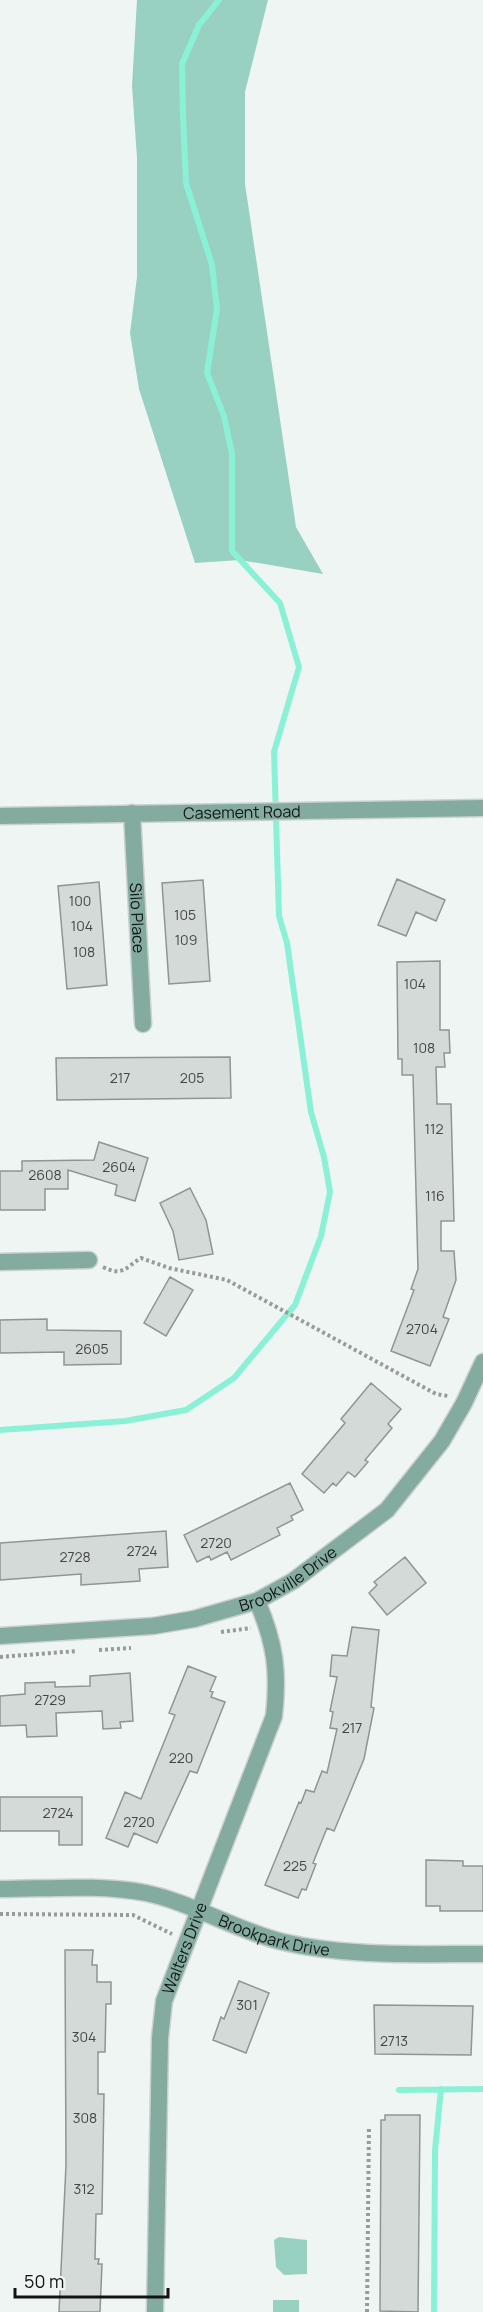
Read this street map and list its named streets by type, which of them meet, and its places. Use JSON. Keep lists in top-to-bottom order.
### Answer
{
  "streets": {
    "street": [
      "Casement Road",
      "Silo Place",
      "Brookville Drive",
      "Brookpark Drive",
      "Walters Drive"
    ]
  },
  "crossings": [
    ["Casement Road", "Silo Place"],
    ["Brookville Drive", "Walters Drive"],
    ["Brookpark Drive", "Walters Drive"]
  ],
  "house_numbers": [
    "100",
    "105",
    "104",
    "109",
    "108",
    "104",
    "108",
    "217",
    "205",
    "112",
    "2604",
    "2608",
    "116",
    "2704",
    "2605",
    "2720",
    "2724",
    "2728",
    "2729",
    "217",
    "220",
    "2724",
    "2720",
    "225",
    "301",
    "304",
    "2713",
    "308",
    "312"
  ],
  "scale_bar": "50 m"
}
